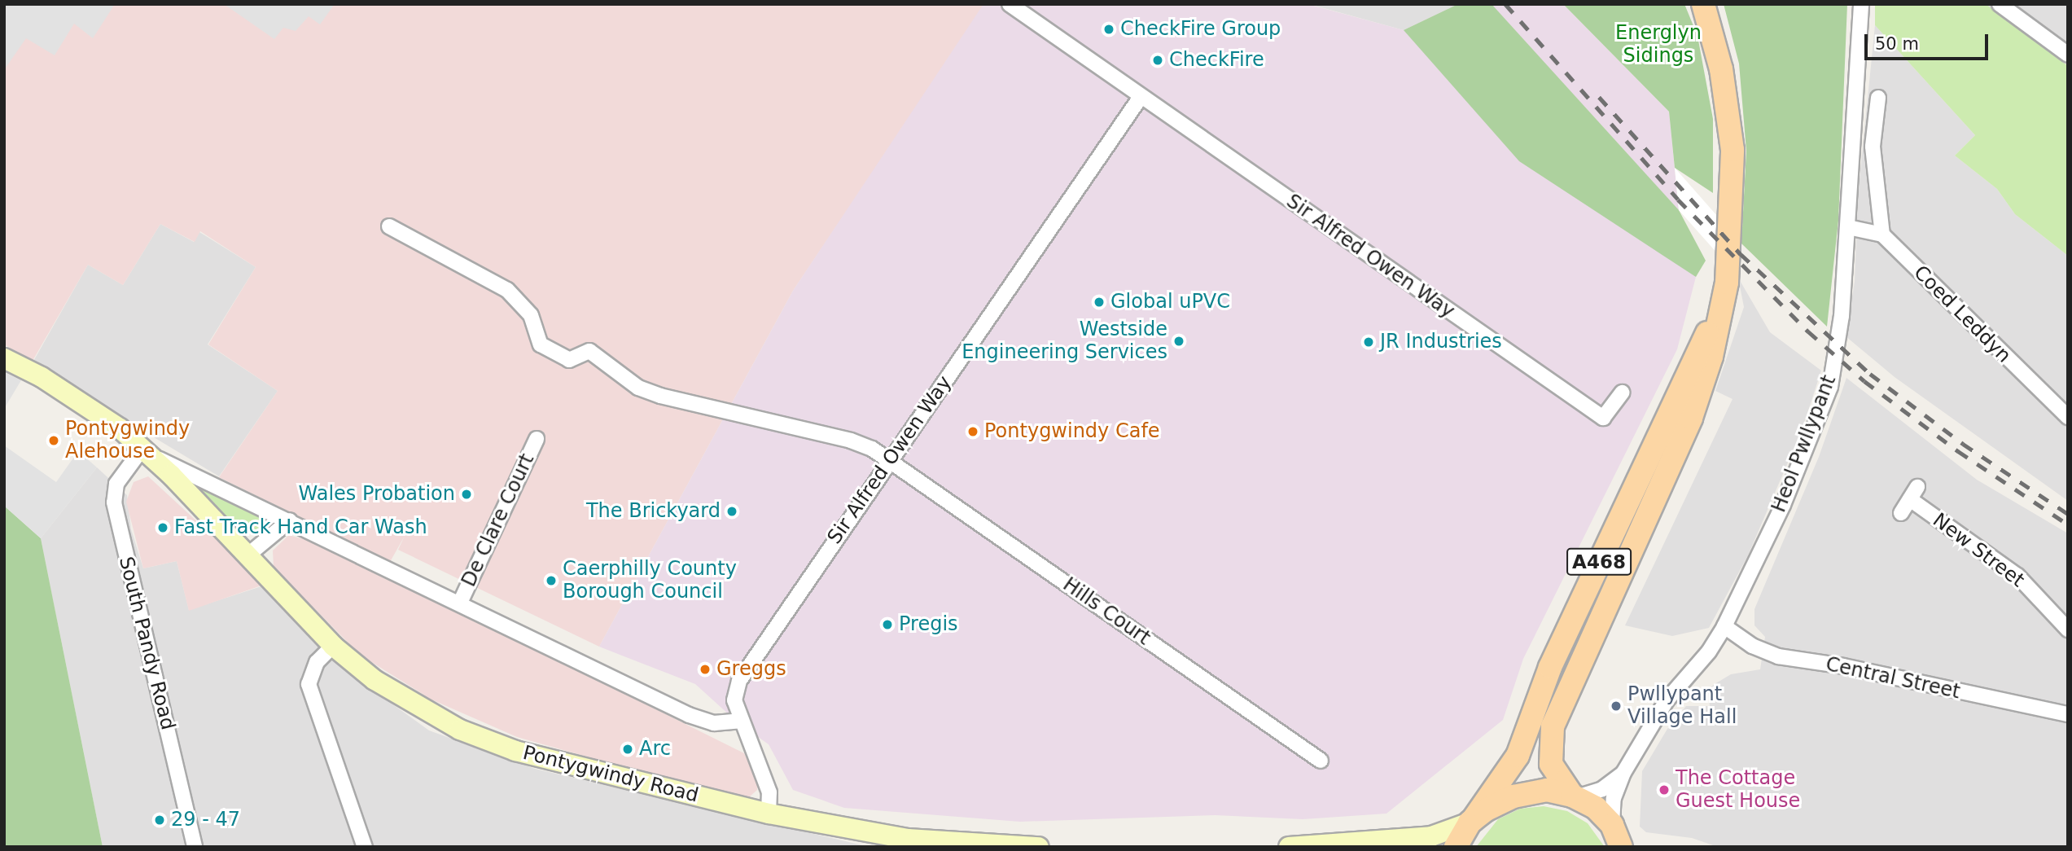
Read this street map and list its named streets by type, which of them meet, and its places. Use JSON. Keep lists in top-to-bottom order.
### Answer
{
  "streets": {
    "main road": ["A468", "Pontygwindy Road"],
    "street": [
      "Sir Alfred Owen Way",
      "Coed Leddyn",
      "Heol Pwllypant",
      "De Clare Court",
      "New Street",
      "Hills Court",
      "South Pandy Road",
      "Central Street"
    ]
  },
  "crossings": [
    ["Sir Alfred Owen Way", "Hills Court"],
    ["Sir Alfred Owen Way", "Pontygwindy Road"],
    ["Heol Pwllypant", "A468"],
    ["Heol Pwllypant", "Central Street"],
    ["De Clare Court", "Pontygwindy Road"],
    ["South Pandy Road", "Pontygwindy Road"]
  ],
  "parks": ["Energlyn Sidings"],
  "places": [
    "CheckFire Group",
    "CheckFire",
    "Global uPVC",
    "Westside Engineering Services",
    "JR Industries",
    "Pontygwindy Cafe",
    "Pontygwindy Alehouse",
    "Wales Probation",
    "The Brickyard",
    "Fast Track Hand Car Wash",
    "Caerphilly County Borough Council",
    "Pregis",
    "Greggs",
    "Pwllypant Village Hall",
    "Arc",
    "The Cottage Guest House",
    "29 - 47"
  ],
  "scale_bar": "50 m"
}
